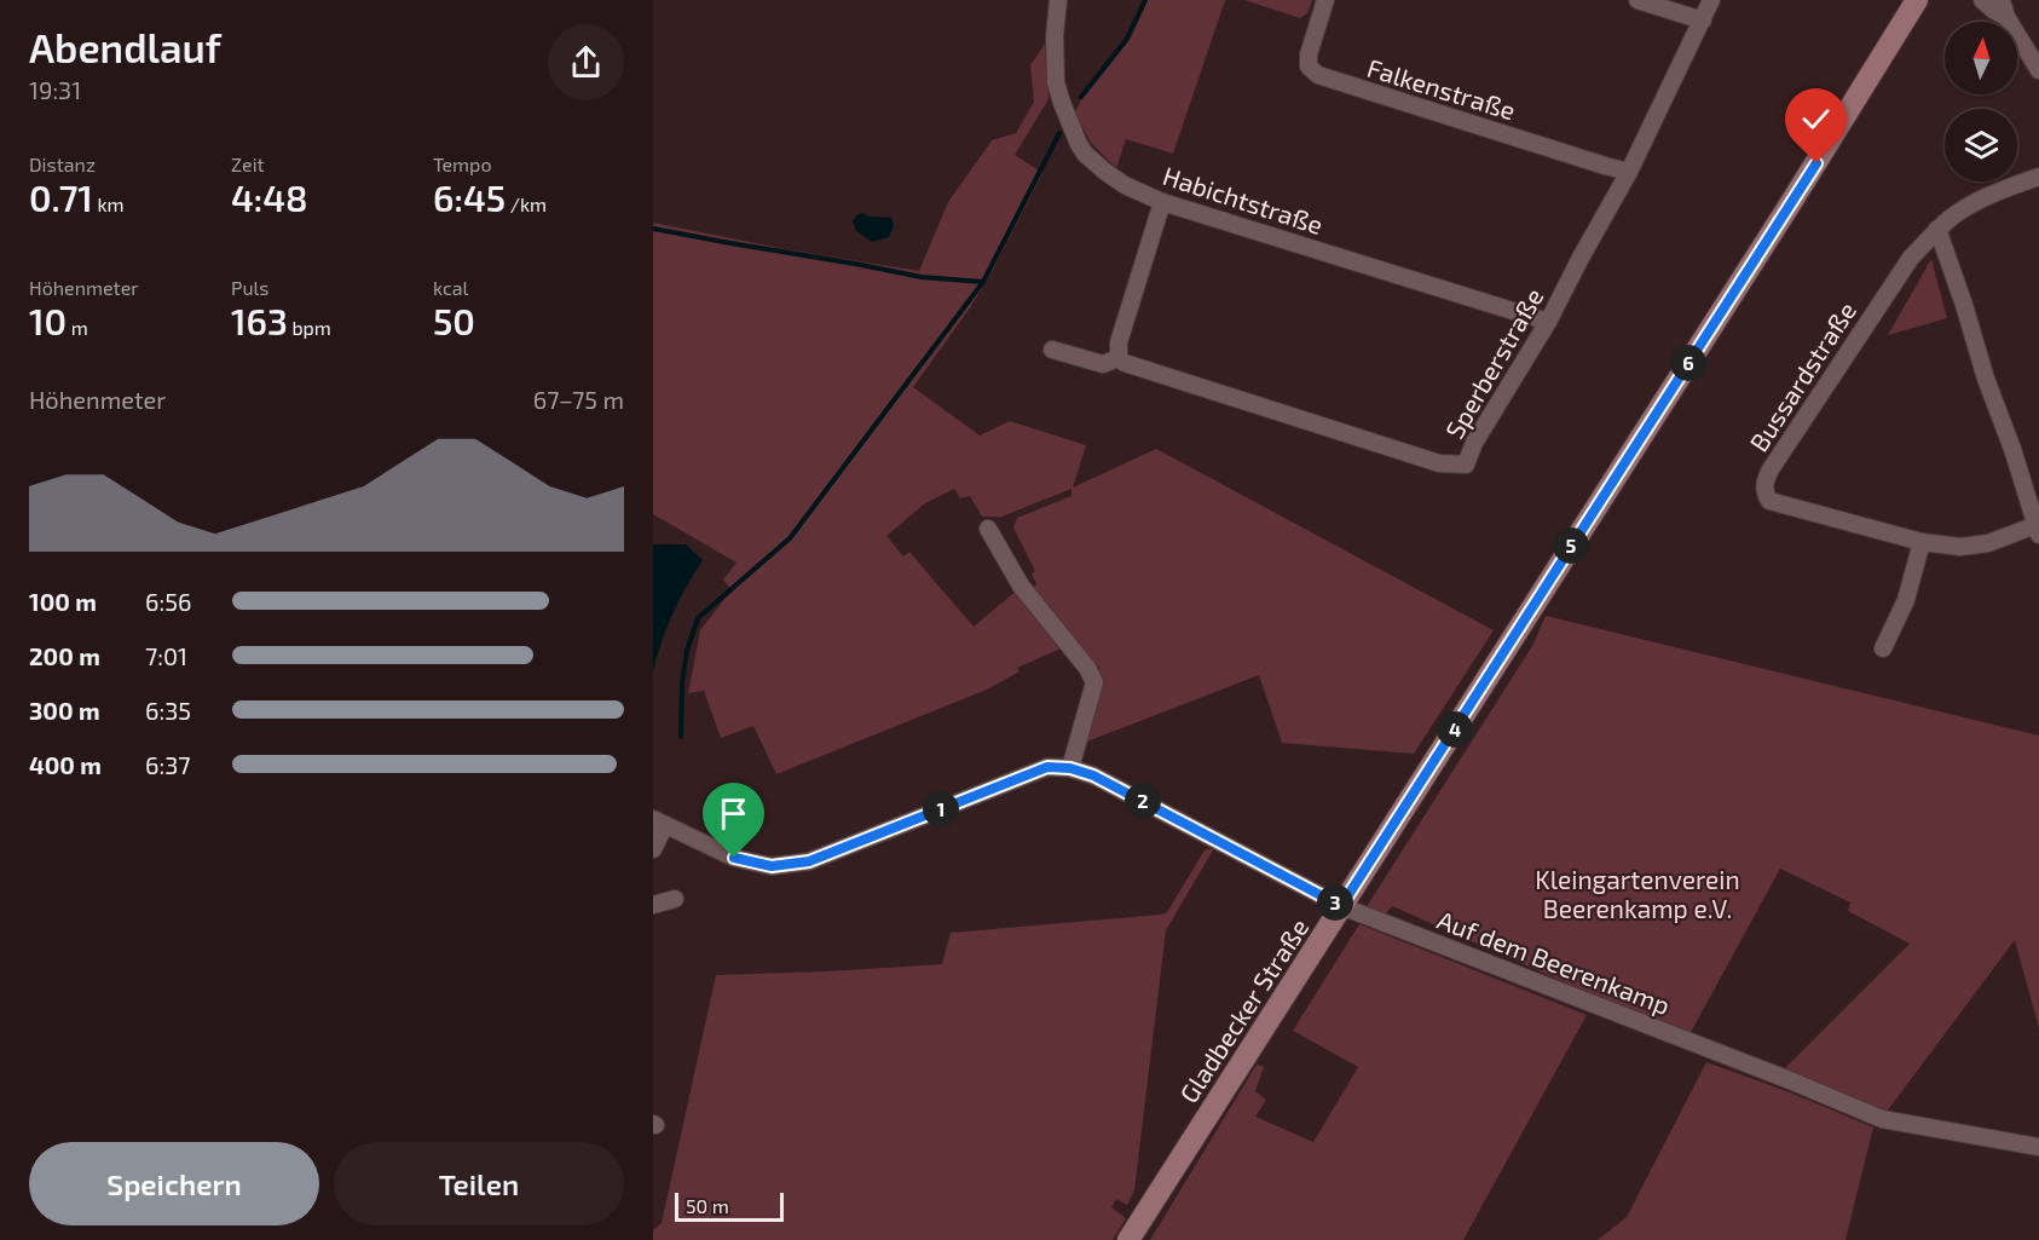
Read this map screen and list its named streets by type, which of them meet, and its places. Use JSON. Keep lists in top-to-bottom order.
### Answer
{
  "streets": {
    "main road": ["Gladbecker Straße"],
    "street": [
      "Falkenstraße",
      "Habichtstraße",
      "Sperberstraße",
      "Bussardstraße",
      "Auf dem Beerenkamp"
    ]
  },
  "crossings": [
    ["Falkenstraße", "Sperberstraße"],
    ["Habichtstraße", "Sperberstraße"],
    ["Auf dem Beerenkamp", "Gladbecker Straße"]
  ],
  "parks": ["Kleingartenverein Beerenkamp e.V."],
  "scale_bar": "50 m",
  "north": "top",
  "page": {
    "heading": ["Abendlauf", "19:31"],
    "stats": [
      ["Distanz", "0.71 km"],
      ["Zeit", "4:48"],
      ["Tempo", "6:45 /km"],
      ["Höhenmeter", "10 m"],
      ["Puls", "163 bpm"],
      ["kcal", "50"]
    ],
    "pins": [
      "6",
      "5",
      "4",
      "2",
      "1",
      "3"
    ],
    "chart": ["Höhenmeter", "67–75 m"],
    "list": [
      {
        "name": "100 m",
        "note": "6:56"
      },
      {
        "name": "200 m",
        "note": "7:01"
      },
      {
        "name": "300 m",
        "note": "6:35"
      },
      {
        "name": "400 m",
        "note": "6:37"
      }
    ],
    "buttons": ["Speichern", "Teilen"],
    "scale": "50 m"
  }
}
